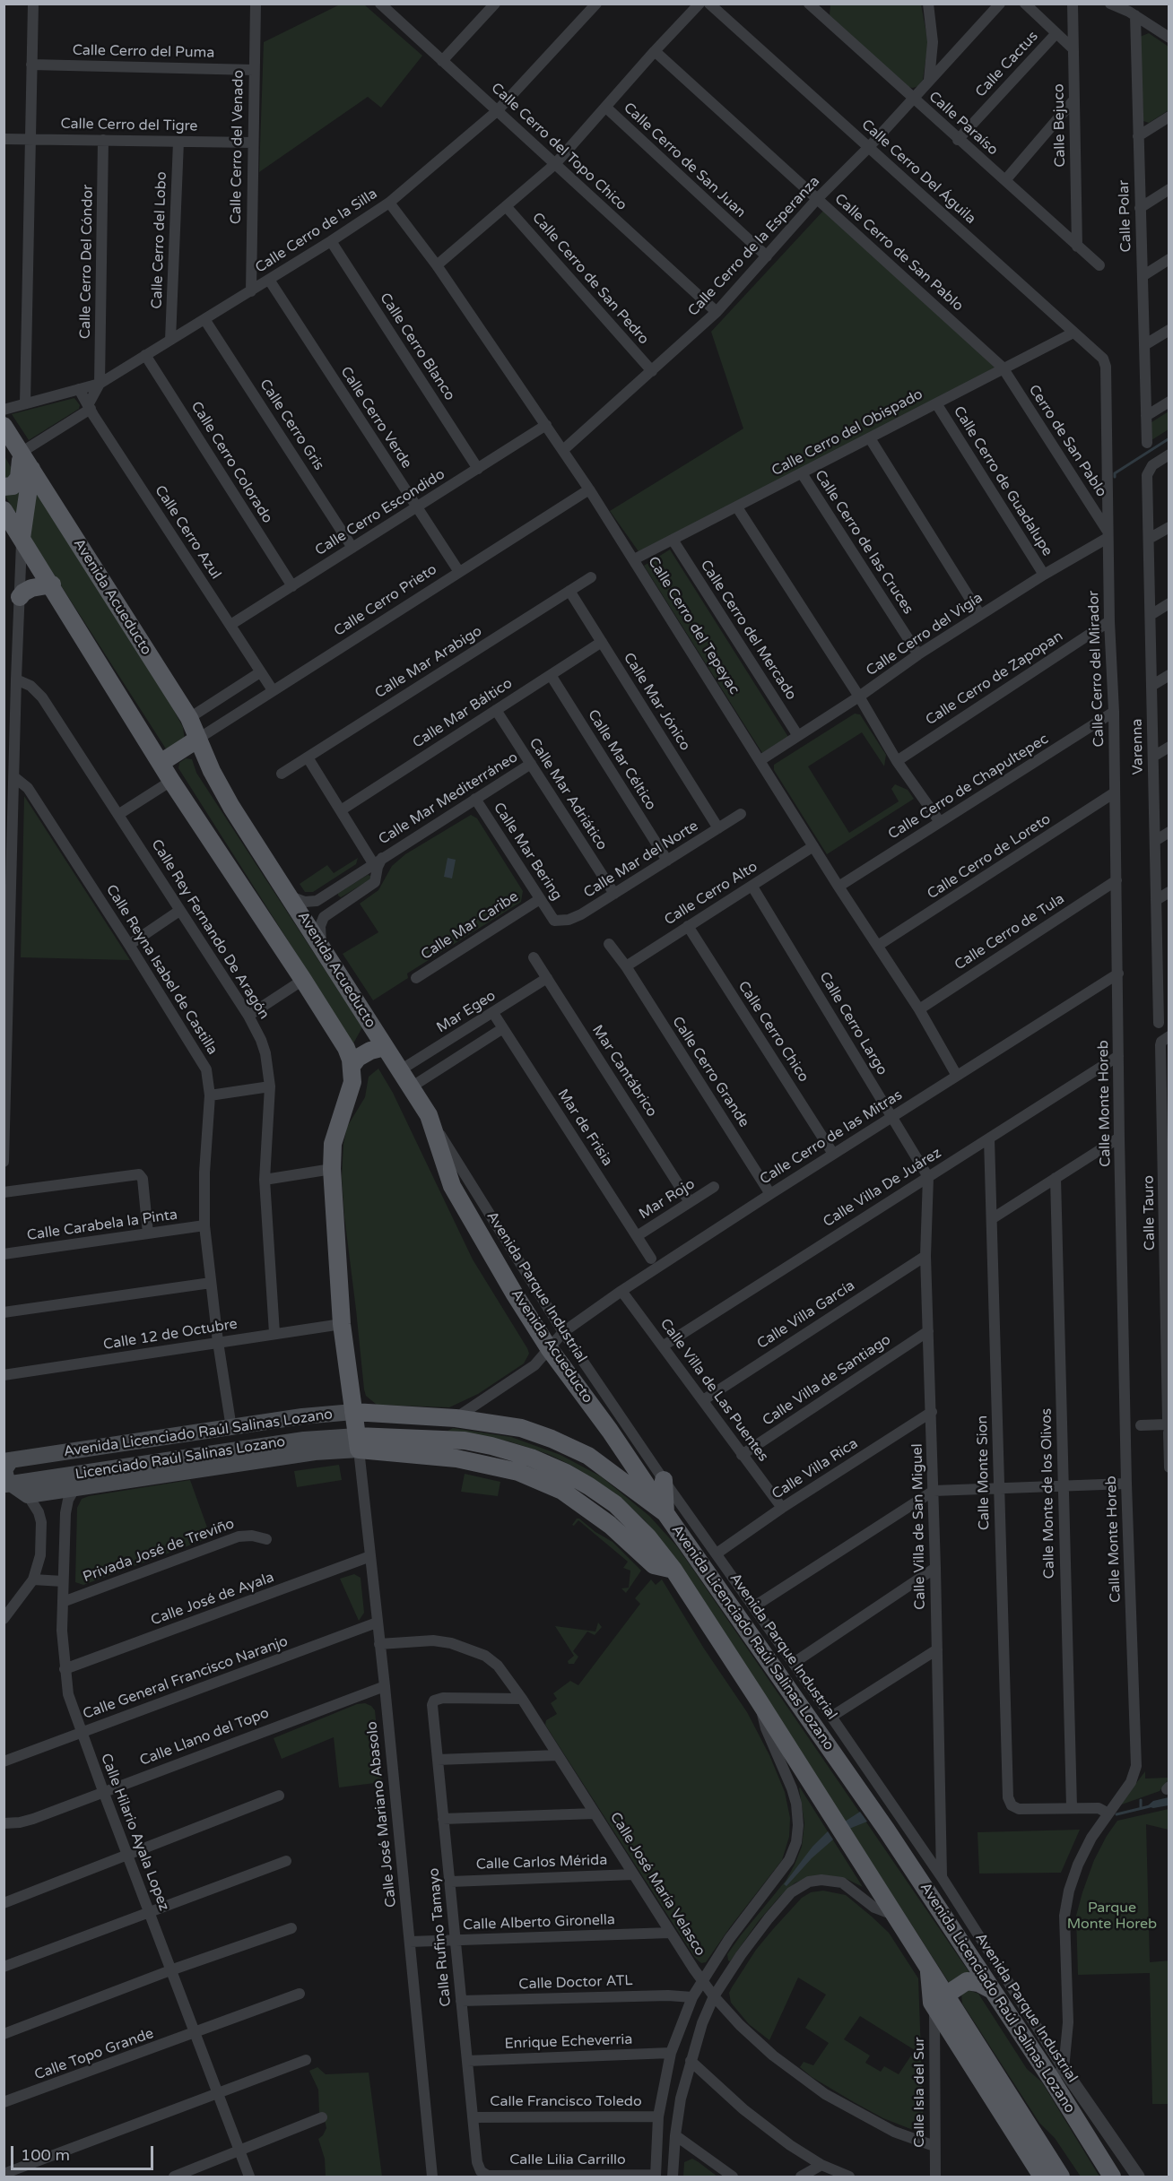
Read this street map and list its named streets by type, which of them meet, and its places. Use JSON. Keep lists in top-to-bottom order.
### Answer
{
  "streets": {
    "main road": ["Avenida Acueducto", "Avenida Licenciado Raúl Salinas Lozano", "Licenciado Raúl Salinas Lozano"],
    "street": [
      "Calle Cerro del Puma",
      "Calle Cactus",
      "Calle Paraíso",
      "Calle Cerro del Tigre",
      "Calle Bejuco",
      "Calle Cerro del Venado",
      "Calle Cerro del Topo Chico",
      "Calle Cerro de San Juan",
      "Calle Cerro Del Águila",
      "Calle Polar",
      "Calle Cerro de la Silla",
      "Calle Cerro del Lobo",
      "Calle Cerro de la Esperanza",
      "Calle Cerro de San Pablo",
      "Calle Cerro Del Cóndor",
      "Calle Cerro de San Pedro",
      "Calle Cerro Blanco",
      "Calle Cerro Verde",
      "Calle Cerro Gris",
      "Calle Cerro del Obispado",
      "Cerro de San Pablo",
      "Calle Cerro Colorado",
      "Calle Cerro de Guadalupe",
      "Calle Cerro Escondido",
      "Calle Cerro Azul",
      "Calle Cerro de las Cruces",
      "Calle Cerro Prieto",
      "Calle Cerro del Tepeyac",
      "Calle Cerro del Mercado",
      "Calle Cerro del Vigía",
      "Calle Mar Arabigo",
      "Calle Cerro del Mirador",
      "Calle Cerro de Zapopan",
      "Calle Mar Jónico",
      "Calle Mar Báltico",
      "Varenna",
      "Calle Mar Céltico",
      "Calle Cerro de Chapultepec",
      "Calle Mar Adriático",
      "Calle Mar Mediterráneo",
      "Calle Mar Bering",
      "Calle Cerro de Loreto",
      "Calle Mar del Norte",
      "Calle Cerro Alto",
      "Calle Mar Caribe",
      "Calle Rey Fernando De Aragón",
      "Calle Cerro de Tula",
      "Calle Reyna Isabel de Castilla",
      "Mar Egeo",
      "Calle Cerro Largo",
      "Calle Cerro Chico",
      "Mar Cantábrico",
      "Calle Cerro Grande",
      "Calle Monte Horeb",
      "Mar de Frisia",
      "Calle Cerro de las Mitras",
      "Calle Villa De Juárez",
      "Mar Rojo",
      "Calle Tauro",
      "Calle Carabela la Pinta",
      "Avenida Parque Industrial",
      "Calle Villa García",
      "Calle 12 de Octubre",
      "Calle Villa de Santiago",
      "Calle Villa de Las Puentes",
      "Calle Villa Rica",
      "Calle Monte Sion",
      "Calle Monte de los Olivos",
      "Calle Villa de San Miguel",
      "Privada José de Treviño",
      "Calle José de Ayala",
      "Calle General Francisco Naranjo",
      "Calle Llano del Topo",
      "Calle José Mariano Abasolo",
      "Calle Hilario Ayala Lopez",
      "Calle Carlos Mérida",
      "Calle José María Velasco",
      "Calle Alberto Gironella",
      "Calle Rufino Tamayo",
      "Calle Doctor ATL",
      "Enrique Echeverria",
      "Calle Topo Grande",
      "Calle Isla del Sur",
      "Calle Francisco Toledo",
      "Calle Lilia Carrillo"
    ]
  },
  "crossings": [
    ["Calle Cerro del Puma", "Calle Cerro del Venado"],
    ["Calle Cactus", "Calle Paraíso"],
    ["Calle Paraíso", "Calle Bejuco"],
    ["Calle Paraíso", "Calle Cerro de la Esperanza"],
    ["Calle Cerro del Tigre", "Calle Cerro del Venado"],
    ["Calle Cerro del Tigre", "Calle Cerro del Lobo"],
    ["Calle Cerro del Tigre", "Calle Cerro Del Cóndor"],
    ["Calle Cerro del Venado", "Calle Cerro de la Silla"],
    ["Calle Cerro del Topo Chico", "Calle Cerro de la Silla"],
    ["Calle Cerro del Topo Chico", "Calle Cerro de la Esperanza"],
    ["Calle Cerro de San Juan", "Calle Cerro de la Esperanza"],
    ["Calle Cerro Del Águila", "Calle Cerro de la Esperanza"],
    ["Calle Cerro Del Águila", "Calle Cerro del Obispado"],
    ["Calle Cerro Del Águila", "Calle Cerro del Mirador"],
    ["Calle Cerro de la Silla", "Calle Cerro del Lobo"],
    ["Calle Cerro de la Silla", "Calle Cerro Del Cóndor"],
    ["Calle Cerro de la Silla", "Calle Cerro Blanco"],
    ["Calle Cerro de la Silla", "Calle Cerro Verde"],
    ["Calle Cerro de la Silla", "Calle Cerro Gris"],
    ["Calle Cerro de la Silla", "Calle Cerro Colorado"],
    ["Calle Cerro de la Silla", "Calle Cerro Azul"],
    ["Calle Cerro de la Silla", "Calle Cerro del Tepeyac"],
    ["Calle Cerro de la Esperanza", "Calle Cerro de San Pablo"],
    ["Calle Cerro de la Esperanza", "Calle Cerro de San Pedro"],
    ["Calle Cerro de la Esperanza", "Calle Cerro del Tepeyac"],
    ["Calle Cerro de San Pablo", "Calle Cerro del Obispado"],
    ["Calle Cerro de San Pablo", "Cerro de San Pablo"],
    ["Calle Cerro Blanco", "Calle Cerro Escondido"],
    ["Calle Cerro Verde", "Calle Cerro Escondido"],
    ["Calle Cerro Verde", "Calle Cerro Prieto"],
    ["Calle Cerro Gris", "Calle Cerro Escondido"],
    ["Calle Cerro del Obispado", "Cerro de San Pablo"],
    ["Calle Cerro del Obispado", "Calle Cerro de Guadalupe"],
    ["Calle Cerro del Obispado", "Calle Cerro de las Cruces"],
    ["Calle Cerro del Obispado", "Calle Cerro del Tepeyac"],
    ["Calle Cerro del Obispado", "Calle Cerro del Mercado"],
    ["Cerro de San Pablo", "Calle Cerro del Vigía"],
    ["Cerro de San Pablo", "Calle Cerro del Mirador"],
    ["Calle Cerro Colorado", "Calle Cerro Escondido"],
    ["Calle Cerro de Guadalupe", "Calle Cerro del Vigía"],
    ["Calle Cerro Escondido", "Calle Cerro Azul"],
    ["Calle Cerro Escondido", "Calle Cerro del Tepeyac"],
    ["Calle Cerro Azul", "Calle Cerro Prieto"],
    ["Calle Cerro de las Cruces", "Calle Cerro del Vigía"],
    ["Avenida Acueducto", "Calle Cerro Prieto"],
    ["Avenida Acueducto", "Calle Mar Mediterráneo"],
    ["Avenida Acueducto", "Mar Egeo"],
    ["Avenida Acueducto", "Calle Cerro de las Mitras"],
    ["Avenida Acueducto", "Avenida Parque Industrial"],
    ["Avenida Acueducto", "Avenida Licenciado Raúl Salinas Lozano"],
    ["Calle Cerro Prieto", "Calle Cerro del Tepeyac"],
    ["Calle Cerro del Tepeyac", "Calle Cerro del Vigía"],
    ["Calle Cerro del Tepeyac", "Calle Cerro de Chapultepec"],
    ["Calle Cerro del Tepeyac", "Calle Cerro de Loreto"],
    ["Calle Cerro del Tepeyac", "Calle Cerro Alto"],
    ["Calle Cerro del Tepeyac", "Calle Cerro de Tula"],
    ["Calle Cerro del Tepeyac", "Calle Cerro de las Mitras"],
    ["Calle Cerro del Mercado", "Calle Cerro del Vigía"],
    ["Calle Cerro del Vigía", "Calle Cerro del Mirador"],
    ["Calle Mar Arabigo", "Calle Mar Jónico"],
    ["Calle Cerro del Mirador", "Calle Cerro de Zapopan"],
    ["Calle Cerro del Mirador", "Calle Cerro de Chapultepec"],
    ["Calle Cerro del Mirador", "Calle Cerro de Loreto"],
    ["Calle Cerro del Mirador", "Calle Cerro de Tula"],
    ["Calle Cerro del Mirador", "Calle Monte Horeb"],
    ["Calle Cerro del Mirador", "Calle Cerro de las Mitras"],
    ["Calle Mar Jónico", "Calle Mar Báltico"],
    ["Calle Mar Jónico", "Calle Mar del Norte"],
    ["Calle Mar Báltico", "Calle Mar Céltico"],
    ["Calle Mar Báltico", "Calle Mar Adriático"],
    ["Calle Mar Céltico", "Calle Mar del Norte"],
    ["Calle Mar Adriático", "Calle Mar Mediterráneo"],
    ["Calle Mar Adriático", "Calle Mar del Norte"],
    ["Calle Mar Mediterráneo", "Calle Mar Bering"],
    ["Calle Mar Bering", "Calle Mar del Norte"],
    ["Calle Mar Bering", "Calle Mar Caribe"],
    ["Calle Cerro Alto", "Calle Cerro Largo"],
    ["Calle Cerro Alto", "Calle Cerro Chico"],
    ["Calle Cerro Alto", "Calle Cerro Grande"],
    ["Calle Rey Fernando De Aragón", "Calle 12 de Octubre"],
    ["Calle Reyna Isabel de Castilla", "Calle Carabela la Pinta"],
    ["Calle Reyna Isabel de Castilla", "Calle 12 de Octubre"],
    ["Calle Reyna Isabel de Castilla", "Avenida Licenciado Raúl Salinas Lozano"],
    ["Mar Egeo", "Mar Cantábrico"],
    ["Mar Egeo", "Mar de Frisia"],
    ["Calle Cerro Largo", "Calle Cerro de las Mitras"],
    ["Calle Cerro Largo", "Calle Villa De Juárez"],
    ["Calle Cerro Largo", "Calle Villa de San Miguel"],
    ["Calle Cerro Chico", "Calle Cerro de las Mitras"],
    ["Mar Cantábrico", "Mar Rojo"],
    ["Calle Cerro Grande", "Calle Cerro de las Mitras"],
    ["Calle Monte Horeb", "Calle Cerro de las Mitras"],
    ["Calle Monte Horeb", "Calle Villa De Juárez"],
    ["Calle Monte Horeb", "Avenida Parque Industrial"],
    ["Calle Monte Horeb", "Avenida Licenciado Raúl Salinas Lozano"],
    ["Mar de Frisia", "Mar Rojo"],
    ["Calle Cerro de las Mitras", "Avenida Parque Industrial"],
    ["Calle Cerro de las Mitras", "Calle Villa de Las Puentes"],
    ["Calle Cerro de las Mitras", "Avenida Licenciado Raúl Salinas Lozano"],
    ["Calle Villa De Juárez", "Calle Villa de Las Puentes"],
    ["Calle Villa De Juárez", "Calle Monte Sion"],
    ["Calle Villa De Juárez", "Calle Villa de San Miguel"],
    ["Avenida Parque Industrial", "Avenida Licenciado Raúl Salinas Lozano"],
    ["Avenida Parque Industrial", "Calle Villa Rica"],
    ["Avenida Parque Industrial", "Calle Villa de San Miguel"],
    ["Calle Villa García", "Calle Villa de Las Puentes"],
    ["Calle Villa García", "Calle Villa de San Miguel"],
    ["Calle Villa de Santiago", "Calle Villa de Las Puentes"],
    ["Calle Villa de Santiago", "Calle Villa de San Miguel"],
    ["Calle Villa de Las Puentes", "Calle Villa Rica"],
    ["Avenida Licenciado Raúl Salinas Lozano", "Calle Isla del Sur"],
    ["Licenciado Raúl Salinas Lozano", "Calle José Mariano Abasolo"],
    ["Calle Villa Rica", "Calle Villa de San Miguel"],
    ["Calle Monte Sion", "Calle Monte de los Olivos"],
    ["Privada José de Treviño", "Calle Hilario Ayala Lopez"],
    ["Calle José de Ayala", "Calle José Mariano Abasolo"],
    ["Calle José de Ayala", "Calle Hilario Ayala Lopez"],
    ["Calle General Francisco Naranjo", "Calle José Mariano Abasolo"],
    ["Calle General Francisco Naranjo", "Calle Hilario Ayala Lopez"],
    ["Calle Llano del Topo", "Calle José Mariano Abasolo"],
    ["Calle Llano del Topo", "Calle Hilario Ayala Lopez"],
    ["Calle José Mariano Abasolo", "Calle José María Velasco"],
    ["Calle José Mariano Abasolo", "Calle Alberto Gironella"],
    ["Calle Hilario Ayala Lopez", "Calle Topo Grande"],
    ["Calle Carlos Mérida", "Calle José María Velasco"],
    ["Calle Carlos Mérida", "Calle Rufino Tamayo"],
    ["Calle José María Velasco", "Calle Alberto Gironella"],
    ["Calle José María Velasco", "Calle Rufino Tamayo"],
    ["Calle José María Velasco", "Calle Isla del Sur"],
    ["Calle Alberto Gironella", "Calle Rufino Tamayo"],
    ["Calle Rufino Tamayo", "Calle Doctor ATL"],
    ["Calle Rufino Tamayo", "Enrique Echeverria"],
    ["Calle Rufino Tamayo", "Calle Francisco Toledo"],
    ["Calle Rufino Tamayo", "Calle Lilia Carrillo"]
  ],
  "parks": ["Parque Monte Horeb"],
  "scale_bar": "100 m"
}
